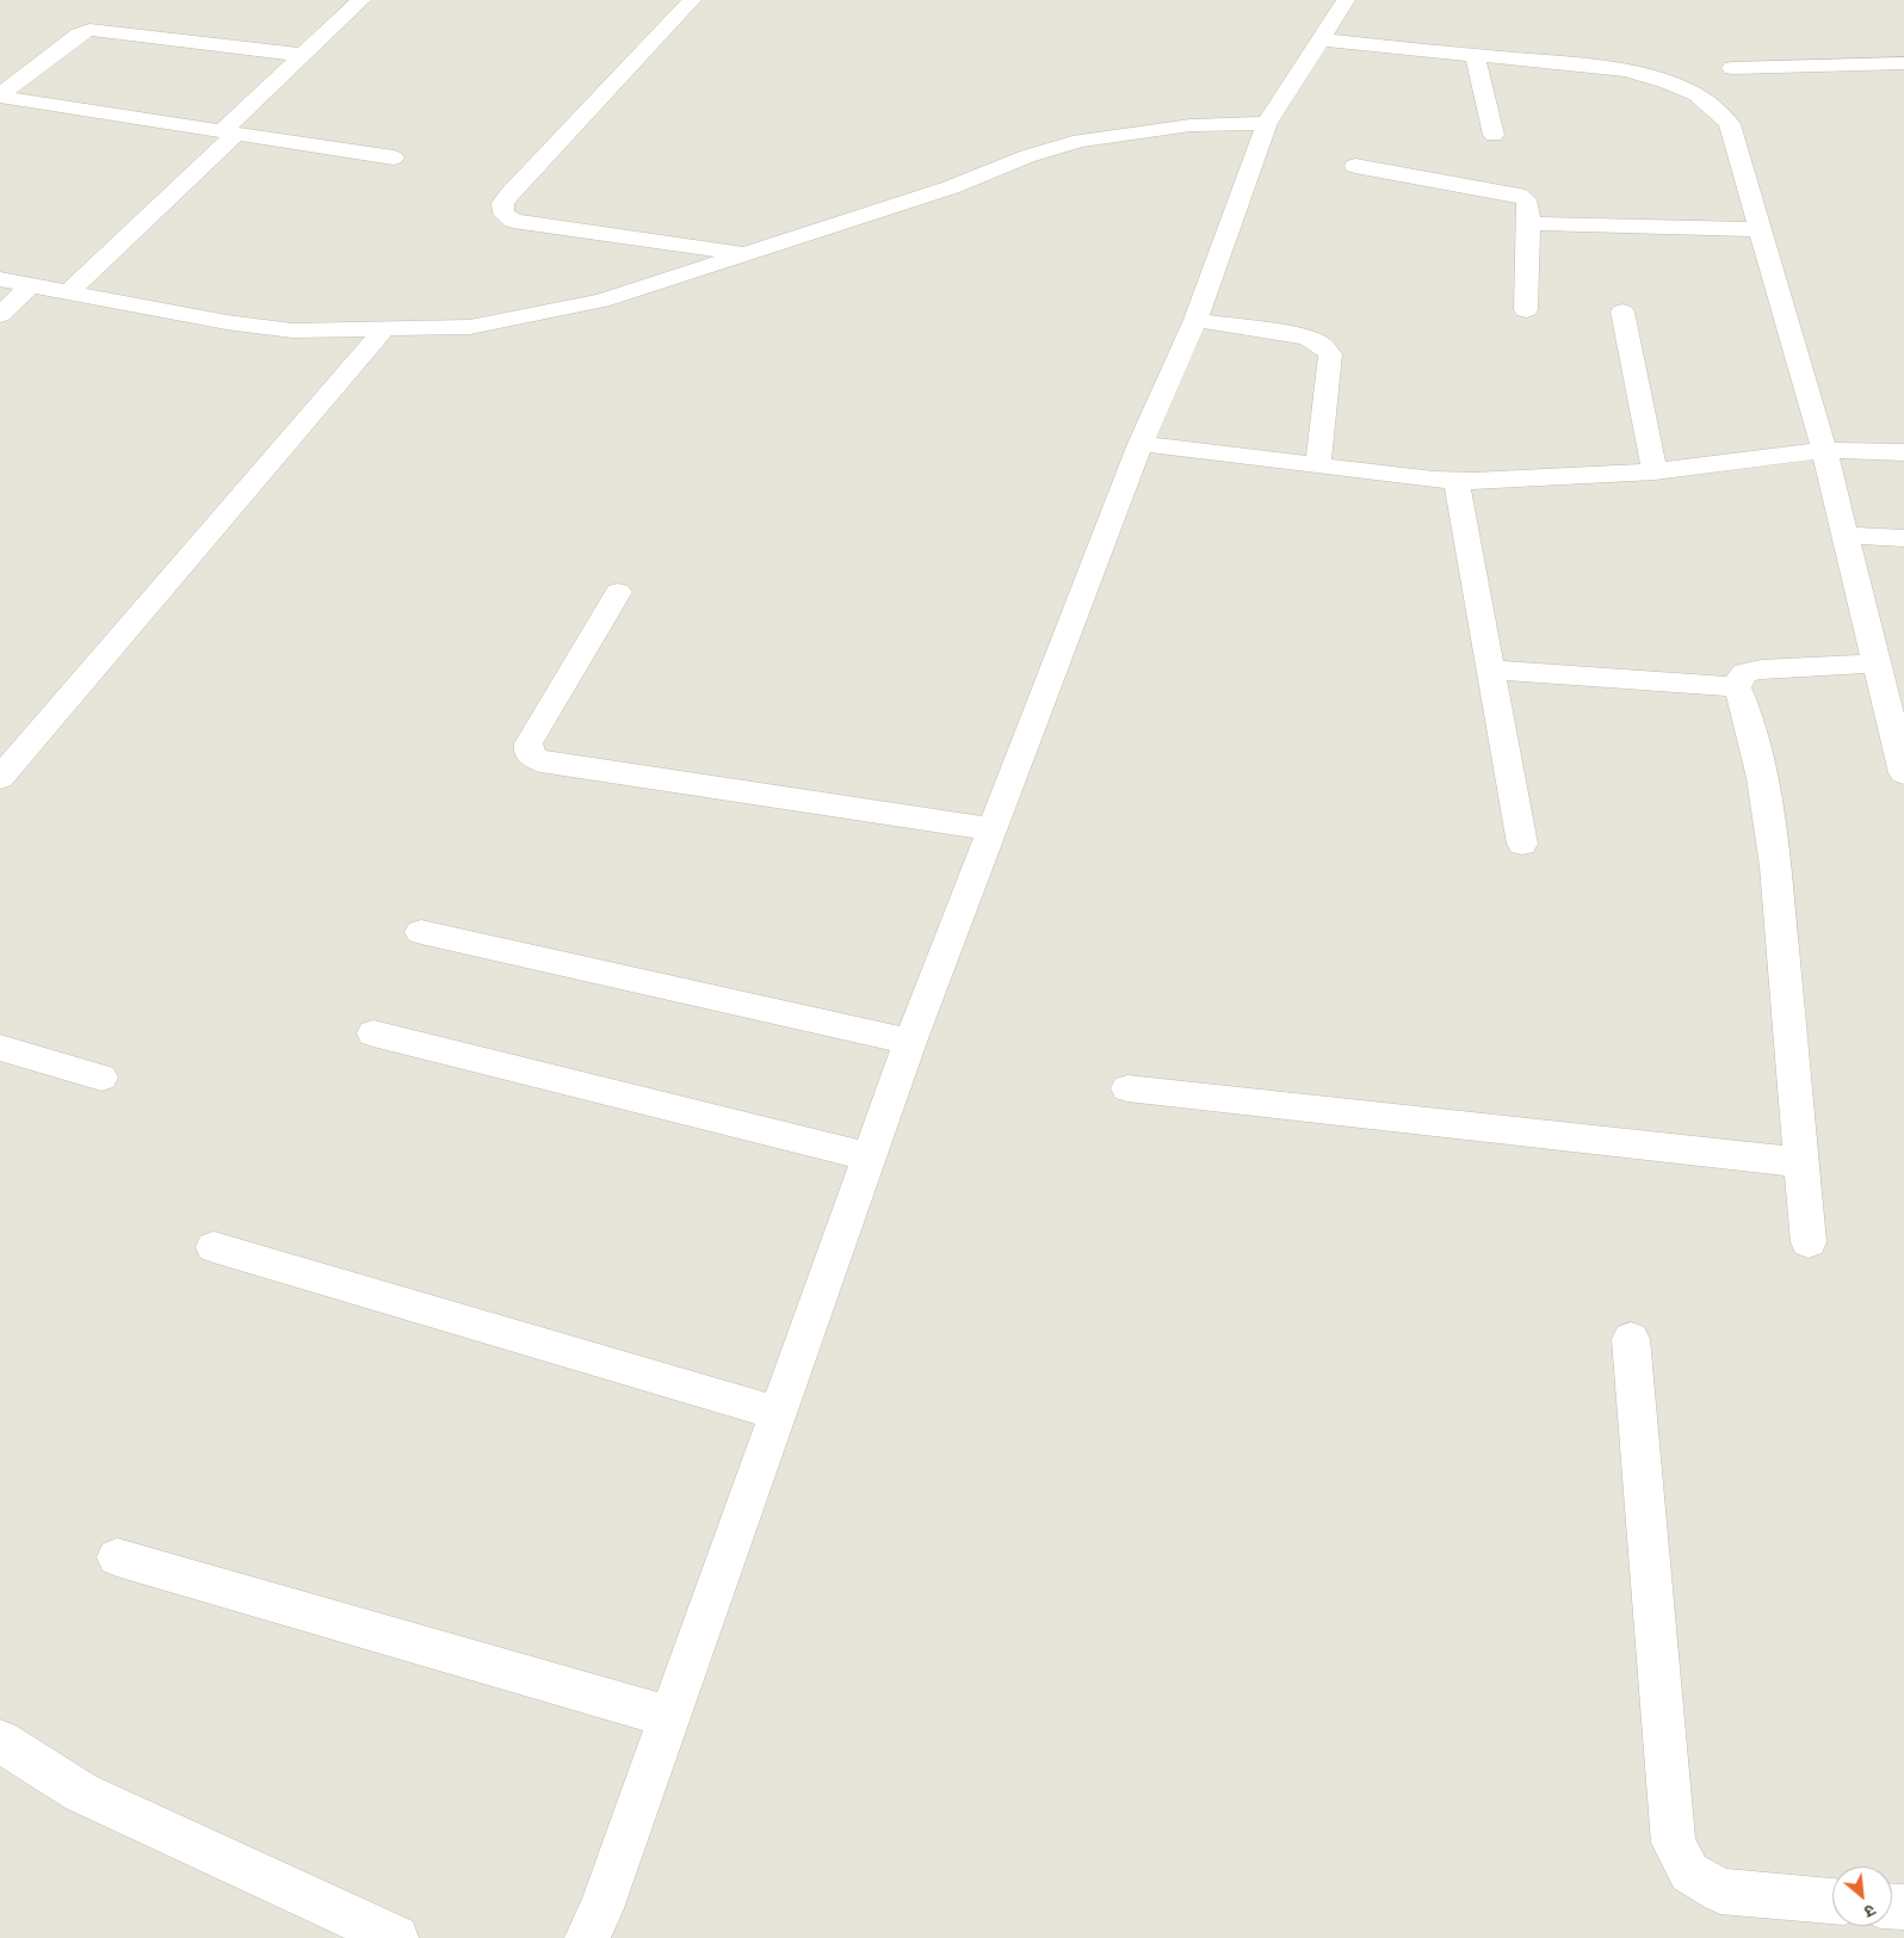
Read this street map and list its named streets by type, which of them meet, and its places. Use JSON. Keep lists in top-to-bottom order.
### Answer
{
  "north": "bottom right"
}
